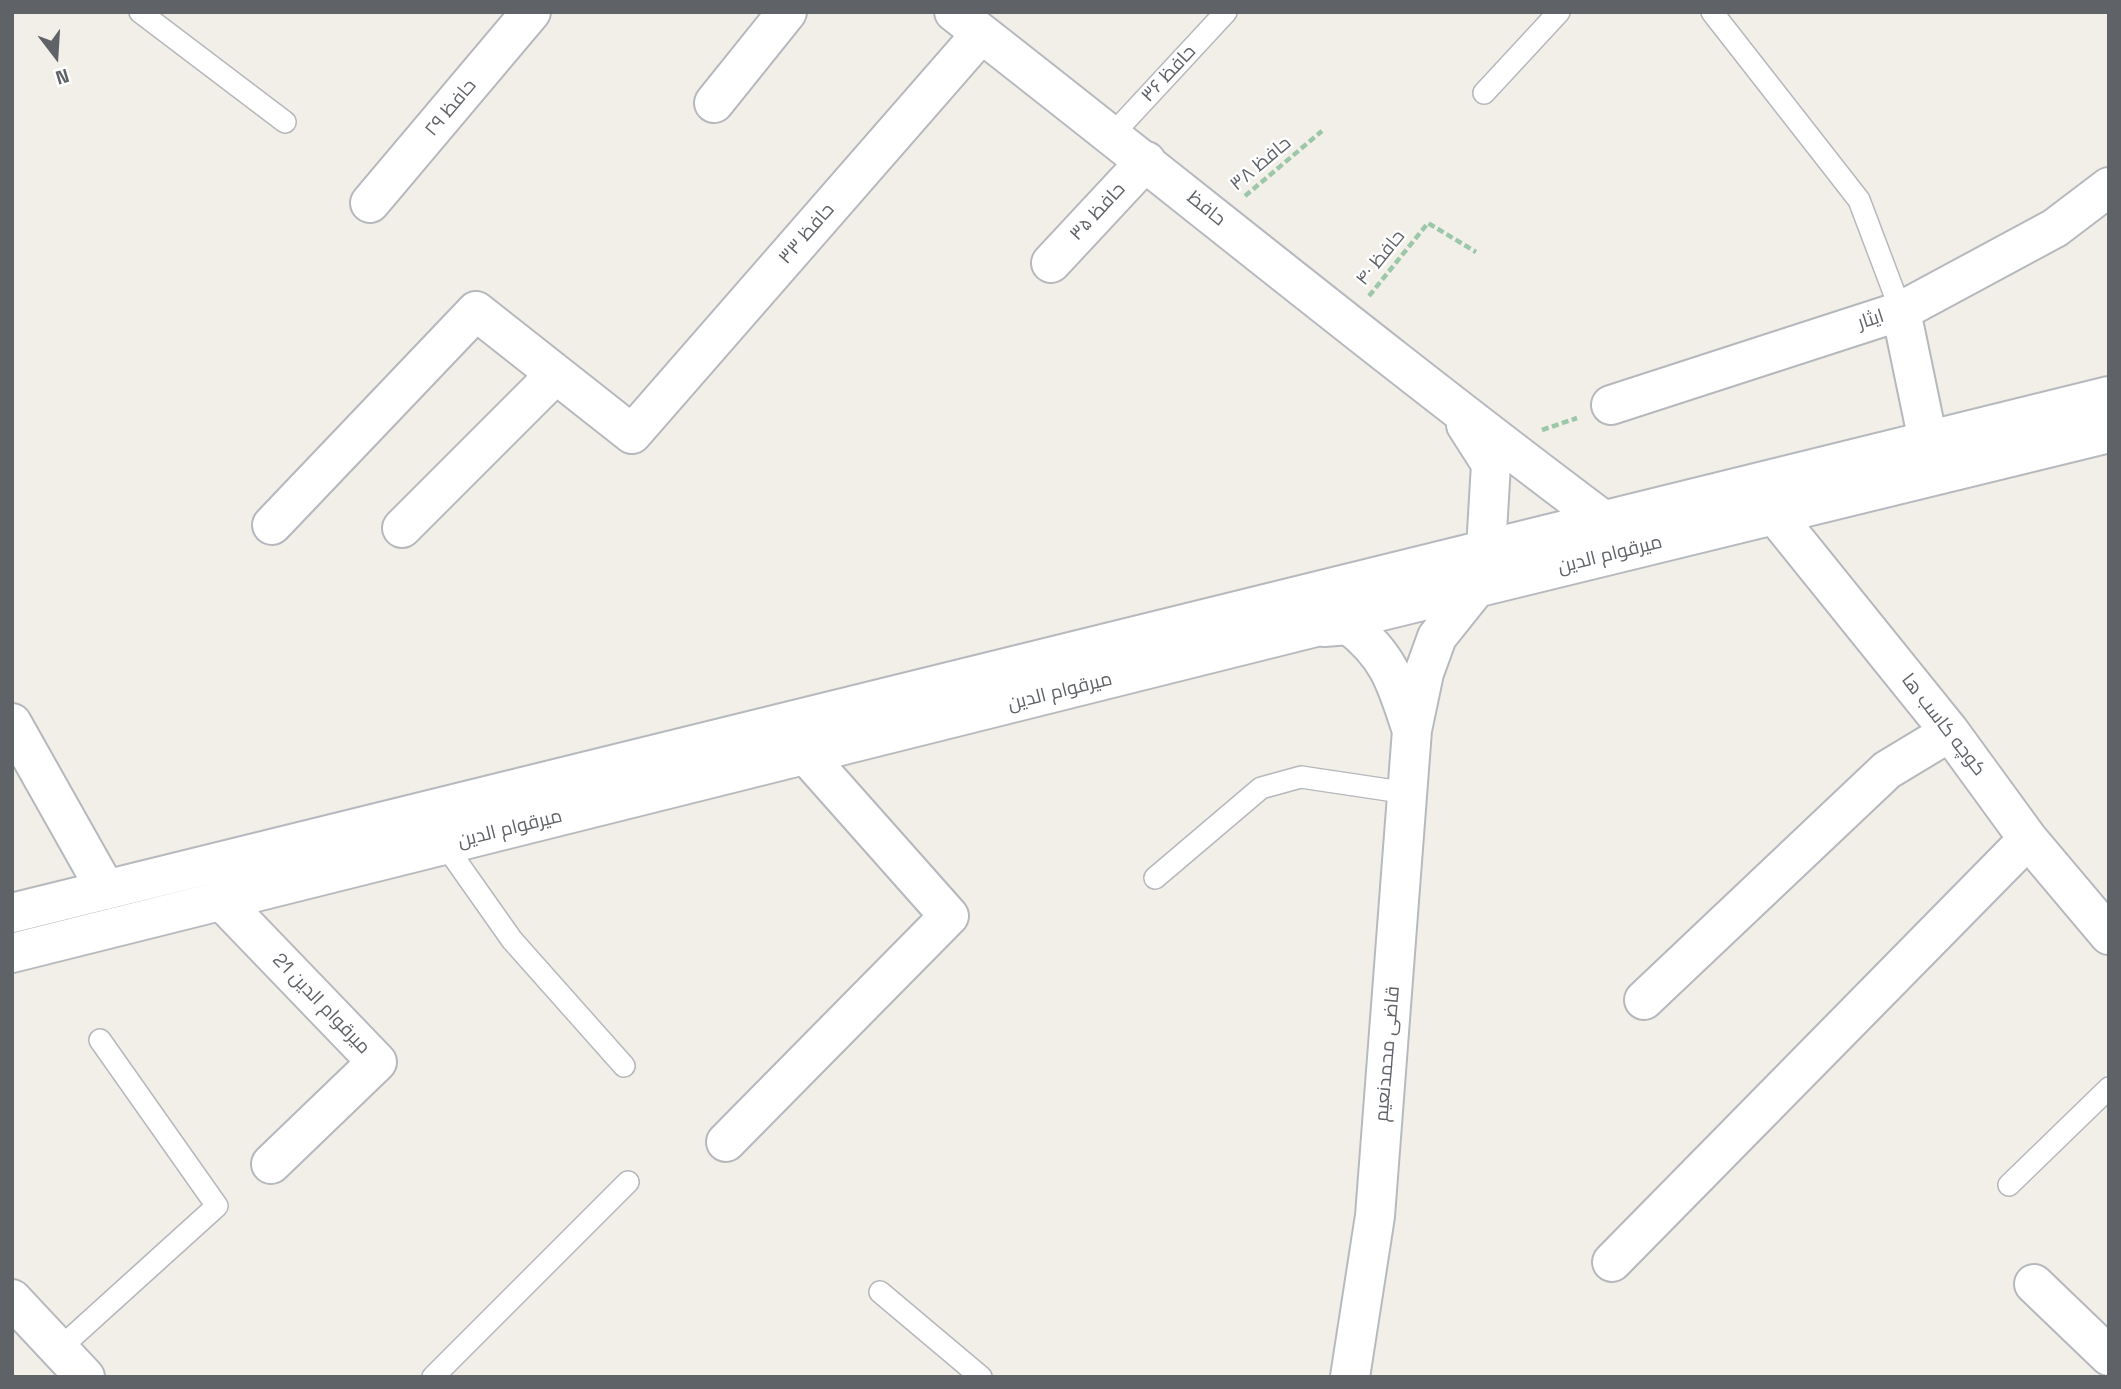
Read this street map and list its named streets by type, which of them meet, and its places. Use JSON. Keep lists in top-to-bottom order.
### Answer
{
  "streets": {
    "main road": [
      "حافظ ۲۹",
      "حافظ",
      "حافظ ۳۵",
      "حافظ ۳۳",
      "ایثار",
      "میرقوام الدین",
      "کوچه کاسب ها",
      "میرقوام الدین 21",
      "قاضی محمدنعیم"
    ],
    "lane": ["حافظ ۳۶"],
    "path": ["حافظ ۳۸", "حافظ ۴۰"]
  },
  "crossings": [
    ["حافظ ۳۶", "حافظ"],
    ["حافظ ۳۸", "حافظ"],
    ["حافظ", "حافظ ۳۵"],
    ["حافظ", "حافظ ۳۳"],
    ["حافظ", "حافظ ۴۰"],
    ["حافظ", "میرقوام الدین"],
    ["میرقوام الدین", "کوچه کاسب ها"],
    ["میرقوام الدین", "میرقوام الدین 21"],
    ["میرقوام الدین", "قاضی محمدنعیم"]
  ],
  "north": "bottom"
}
